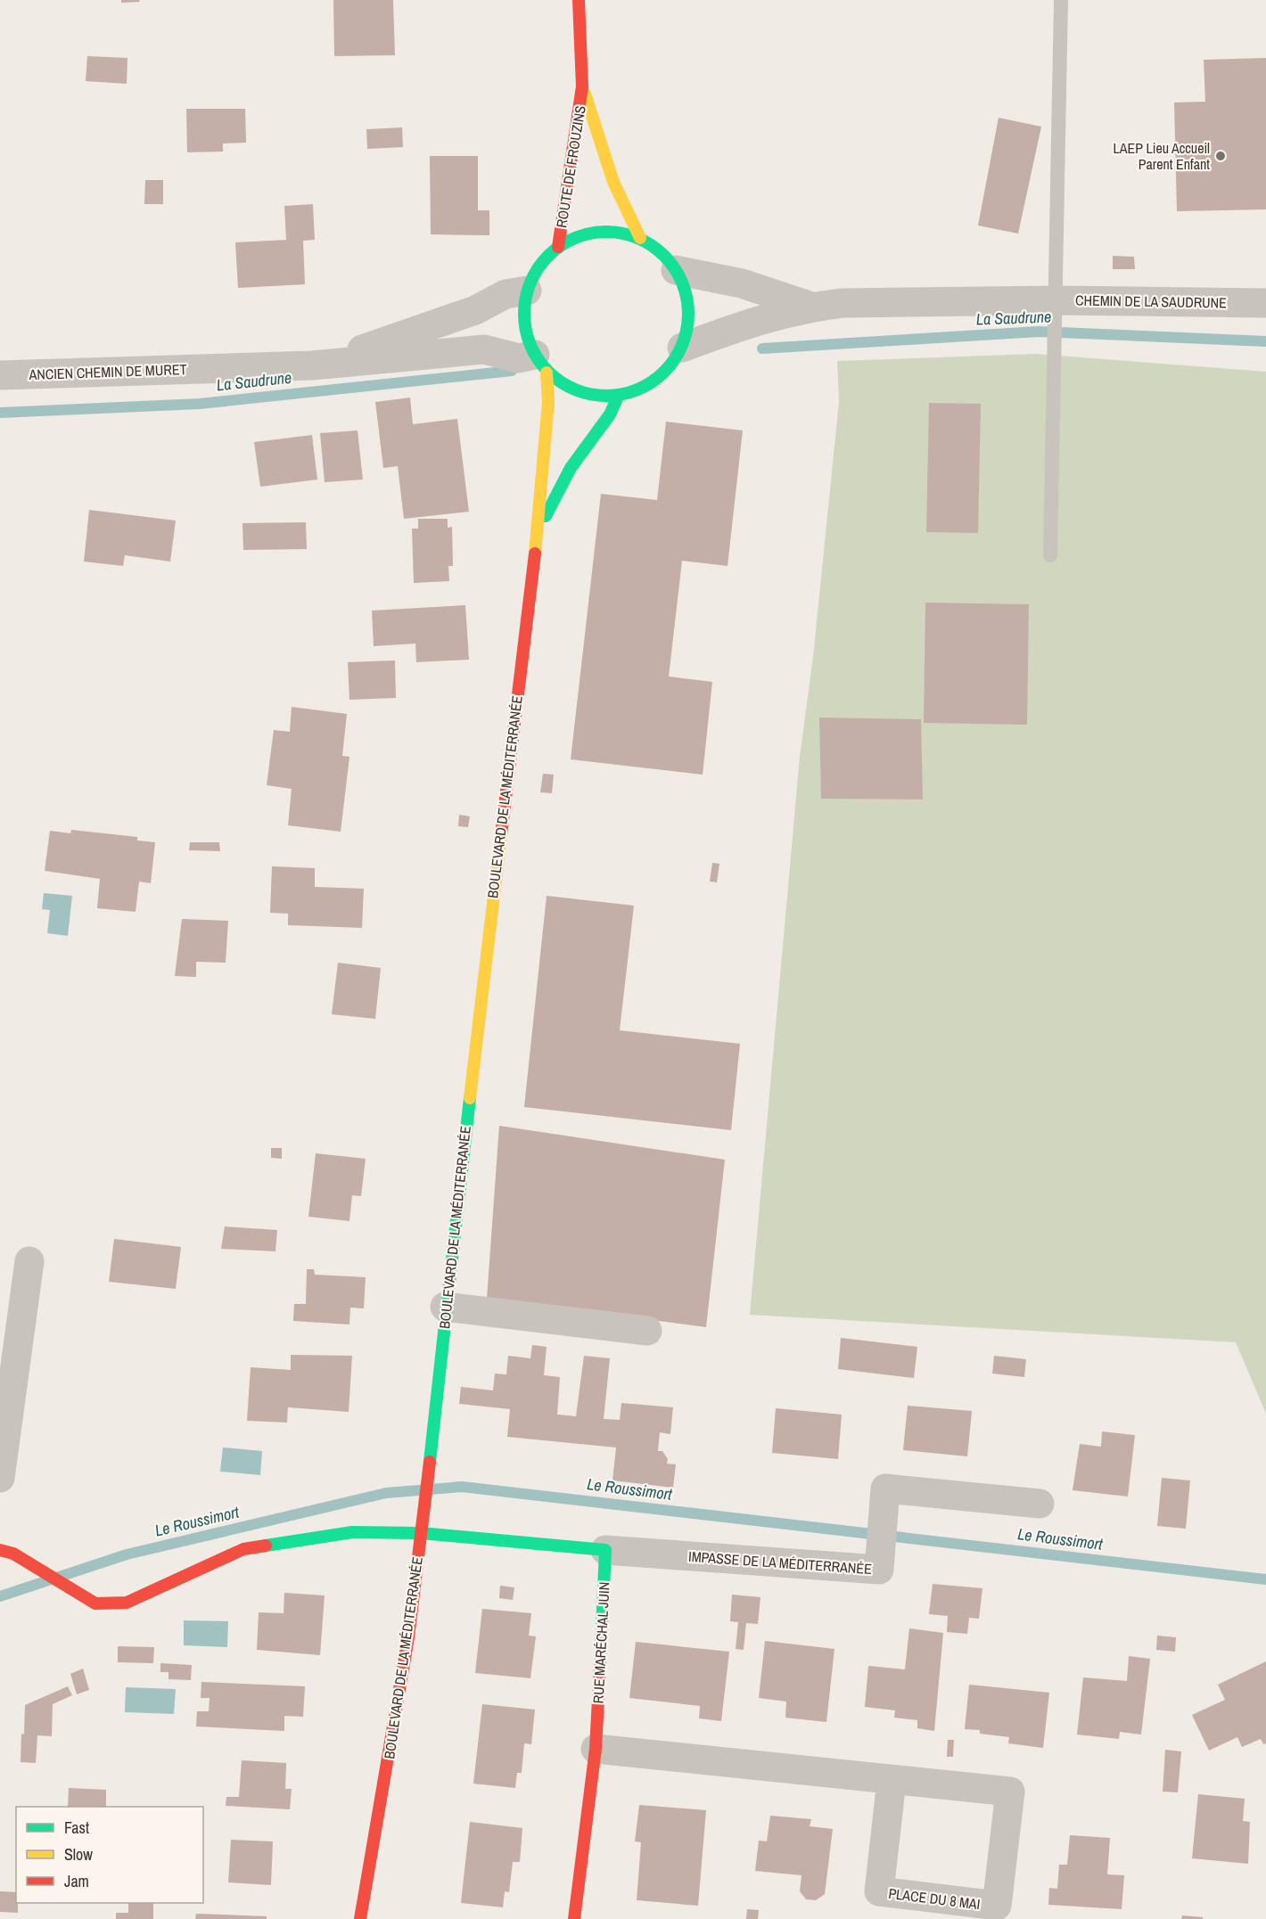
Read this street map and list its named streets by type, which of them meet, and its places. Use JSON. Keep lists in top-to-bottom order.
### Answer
{
  "streets": {
    "main road": ["ROUTE DE FROUZINS", "BOULEVARD DE LA MÉDITERRANÉE", "RUE MARÉCHAL JUIN"],
    "street": [
      "CHEMIN DE LA SAUDRUNE",
      "ANCIEN CHEMIN DE MURET",
      "IMPASSE DE LA MÉDITERRANÉE",
      "PLACE DU 8 MAI"
    ]
  },
  "crossings": [
    ["ROUTE DE FROUZINS", "CHEMIN DE LA SAUDRUNE"],
    ["ROUTE DE FROUZINS", "ANCIEN CHEMIN DE MURET"],
    ["ROUTE DE FROUZINS", "BOULEVARD DE LA MÉDITERRANÉE"],
    ["CHEMIN DE LA SAUDRUNE", "ANCIEN CHEMIN DE MURET"],
    ["CHEMIN DE LA SAUDRUNE", "BOULEVARD DE LA MÉDITERRANÉE"],
    ["ANCIEN CHEMIN DE MURET", "BOULEVARD DE LA MÉDITERRANÉE"],
    ["IMPASSE DE LA MÉDITERRANÉE", "RUE MARÉCHAL JUIN"],
    ["RUE MARÉCHAL JUIN", "PLACE DU 8 MAI"]
  ],
  "water": ["La Saudrune", "Le Roussimort"],
  "places": ["LAEP Lieu Accueil Parent Enfant"],
  "legend": ["Fast", "Slow", "Jam"]
}
